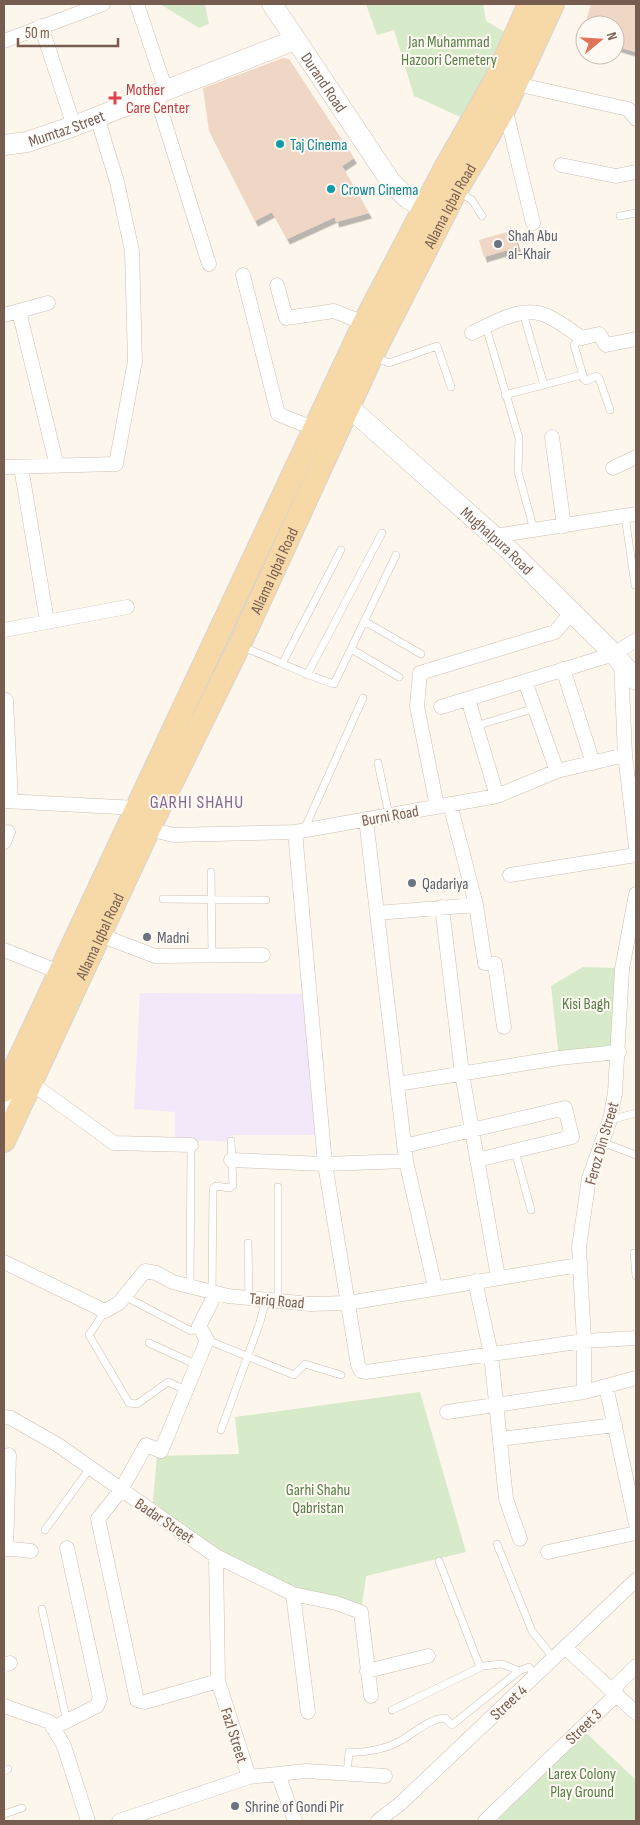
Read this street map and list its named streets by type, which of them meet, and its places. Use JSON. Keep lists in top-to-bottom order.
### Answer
{
  "streets": {
    "main road": [
      "Durand Road",
      "Mumtaz Street",
      "Allama Iqbal Road",
      "Mughalpura Road"
    ],
    "street": [
      "Burni Road",
      "Feroz Din Street",
      "Tariq Road",
      "Badar Street",
      "Street 4",
      "Street 3",
      "Fazl Street"
    ]
  },
  "crossings": [
    ["Durand Road", "Mumtaz Street"],
    ["Durand Road", "Allama Iqbal Road"],
    ["Allama Iqbal Road", "Mughalpura Road"],
    ["Allama Iqbal Road", "Burni Road"],
    ["Feroz Din Street", "Tariq Road"],
    ["Badar Street", "Fazl Street"]
  ],
  "districts": ["GARHI SHAHU"],
  "parks": [
    "Jan Muhammad Hazoori Cemetery",
    "Kisi Bagh",
    "Garhi Shahu Qabristan",
    "Larex Colony Play Ground"
  ],
  "places": {
    "health": ["Mother Care Center"],
    "other": [
      "Taj Cinema",
      "Crown Cinema",
      "Shah Abu al-Khair",
      "Qadariya",
      "Madni",
      "Shrine of Gondi Pir"
    ]
  },
  "scale_bar": "50 m",
  "north": "right"
}
